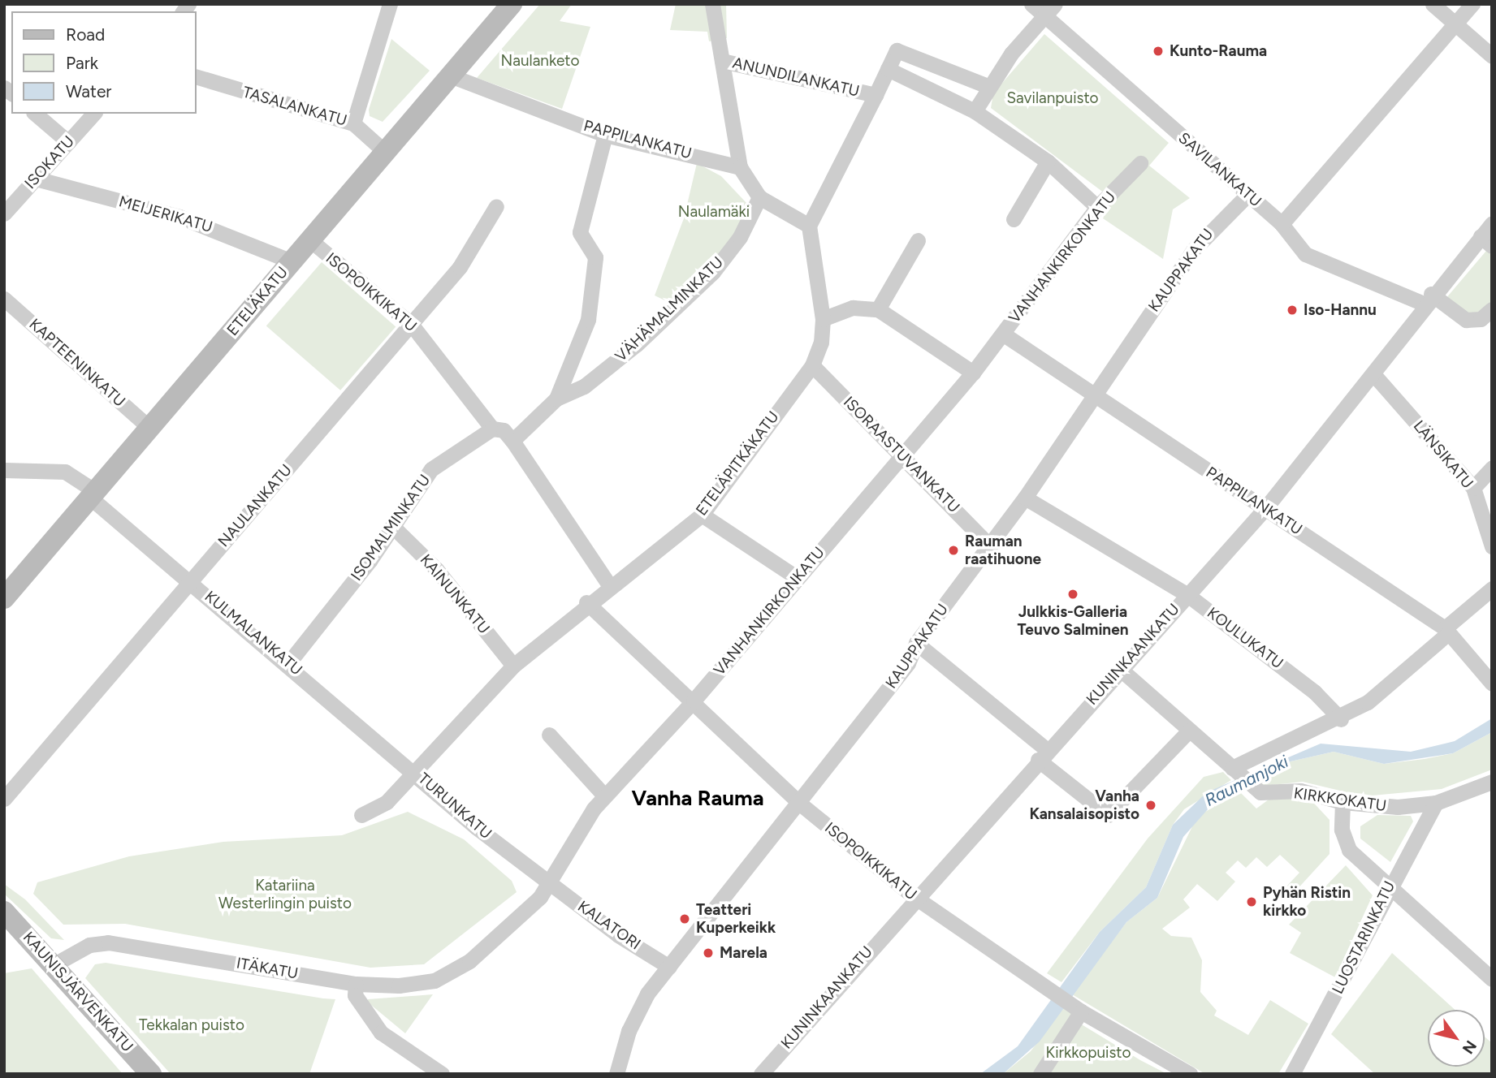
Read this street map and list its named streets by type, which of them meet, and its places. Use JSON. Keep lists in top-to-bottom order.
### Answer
{
  "streets": {
    "main road": ["ETELÄKATU", "KAUNISJÄRVENKATU"],
    "street": [
      "ANUNDILANKATU",
      "TASALANKATU",
      "PAPPILANKATU",
      "ISOKATU",
      "SAVILANKATU",
      "MEIJERIKATU",
      "VANHANKIRKONKATU",
      "KAUPPAKATU",
      "ISOPOIKKIKATU",
      "VÄHÄMALMINKATU",
      "KAPTEENINKATU",
      "ISORAASTUVANKATU",
      "LÄNSIKATU",
      "ETELÄPITKÄKATU",
      "NAULANKATU",
      "ISOMALMINKATU",
      "KAINUNKATU",
      "KULMALANKATU",
      "KOULUKATU",
      "KUNINKAANKATU",
      "KIRKKOKATU",
      "TURUNKATU",
      "KALATORI",
      "LUOSTARINKATU",
      "ITÄKATU"
    ]
  },
  "crossings": [
    ["TASALANKATU", "ETELÄKATU"],
    ["PAPPILANKATU", "VANHANKIRKONKATU"],
    ["PAPPILANKATU", "KAUPPAKATU"],
    ["PAPPILANKATU", "ETELÄKATU"],
    ["PAPPILANKATU", "KUNINKAANKATU"],
    ["ISOKATU", "MEIJERIKATU"],
    ["SAVILANKATU", "KAUPPAKATU"],
    ["SAVILANKATU", "KUNINKAANKATU"],
    ["MEIJERIKATU", "ETELÄKATU"],
    ["VANHANKIRKONKATU", "ISOPOIKKIKATU"],
    ["VANHANKIRKONKATU", "ISORAASTUVANKATU"],
    ["VANHANKIRKONKATU", "TURUNKATU"],
    ["VANHANKIRKONKATU", "KALATORI"],
    ["VANHANKIRKONKATU", "ITÄKATU"],
    ["KAUPPAKATU", "ISOPOIKKIKATU"],
    ["KAUPPAKATU", "ISORAASTUVANKATU"],
    ["KAUPPAKATU", "KOULUKATU"],
    ["KAUPPAKATU", "KALATORI"],
    ["ISOPOIKKIKATU", "ETELÄKATU"],
    ["ISOPOIKKIKATU", "ETELÄPITKÄKATU"],
    ["ISOPOIKKIKATU", "NAULANKATU"],
    ["ISOPOIKKIKATU", "ISOMALMINKATU"],
    ["ISOPOIKKIKATU", "KUNINKAANKATU"],
    ["ETELÄKATU", "KAPTEENINKATU"],
    ["ETELÄKATU", "KULMALANKATU"],
    ["ISORAASTUVANKATU", "ETELÄPITKÄKATU"],
    ["LÄNSIKATU", "KUNINKAANKATU"],
    ["ETELÄPITKÄKATU", "KAINUNKATU"],
    ["ETELÄPITKÄKATU", "KULMALANKATU"],
    ["ETELÄPITKÄKATU", "TURUNKATU"],
    ["NAULANKATU", "KULMALANKATU"],
    ["ISOMALMINKATU", "KAINUNKATU"],
    ["ISOMALMINKATU", "KULMALANKATU"],
    ["KULMALANKATU", "TURUNKATU"],
    ["KOULUKATU", "KUNINKAANKATU"],
    ["KIRKKOKATU", "LUOSTARINKATU"],
    ["TURUNKATU", "KALATORI"],
    ["ITÄKATU", "KAUNISJÄRVENKATU"]
  ],
  "districts": ["Vanha Rauma"],
  "water": ["Raumanjoki"],
  "parks": [
    "Naulanketo",
    "Savilanpuisto",
    "Naulamäki",
    "Katariina Westerlingin puisto",
    "Tekkalan puisto",
    "Kirkkopuisto"
  ],
  "places": [
    "Kunto-Rauma",
    "Iso-Hannu",
    "Rauman raatihuone",
    "Julkkis-Galleria Teuvo Salminen",
    "Vanha Kansalaisopisto",
    "Pyhän Ristin kirkko",
    "Teatteri Kuperkeikk",
    "Marela"
  ],
  "legend": ["Road", "Park", "Water"],
  "north": "bottom right"
}
